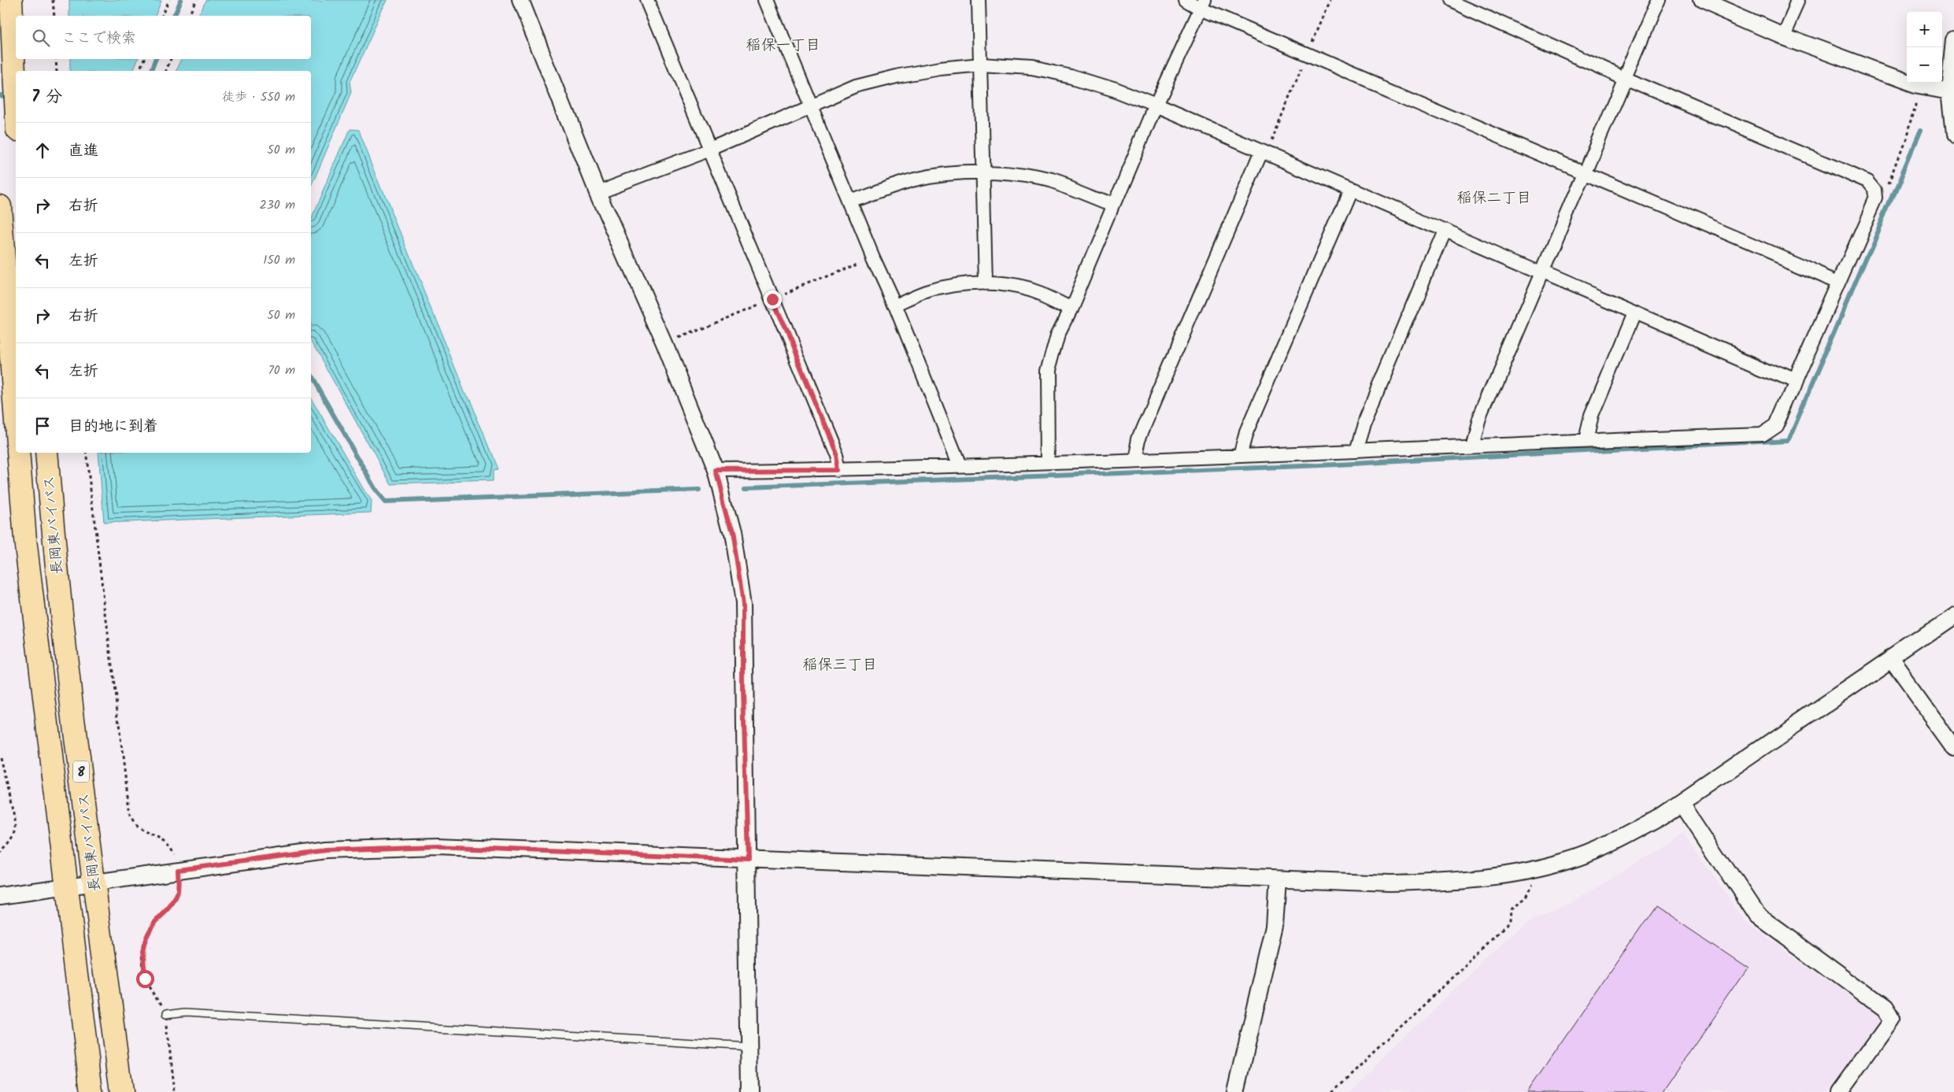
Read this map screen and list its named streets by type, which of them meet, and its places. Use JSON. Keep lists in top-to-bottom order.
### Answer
{
  "streets": {
    "highway": ["長岡東バイパス", "8"]
  },
  "districts": ["稲保一丁目", "稲保二丁目", "稲保三丁目"],
  "page": {
    "map_buttons": ["+", "−"],
    "search": "ここで検索",
    "heading": ["7 分", "徒歩 · 550 m"],
    "list": [
      ["直進", "50 m"],
      ["右折", "230 m"],
      ["左折", "150 m"],
      ["右折", "50 m"],
      ["左折", "70 m"],
      "目的地に到着"
    ]
  }
}
